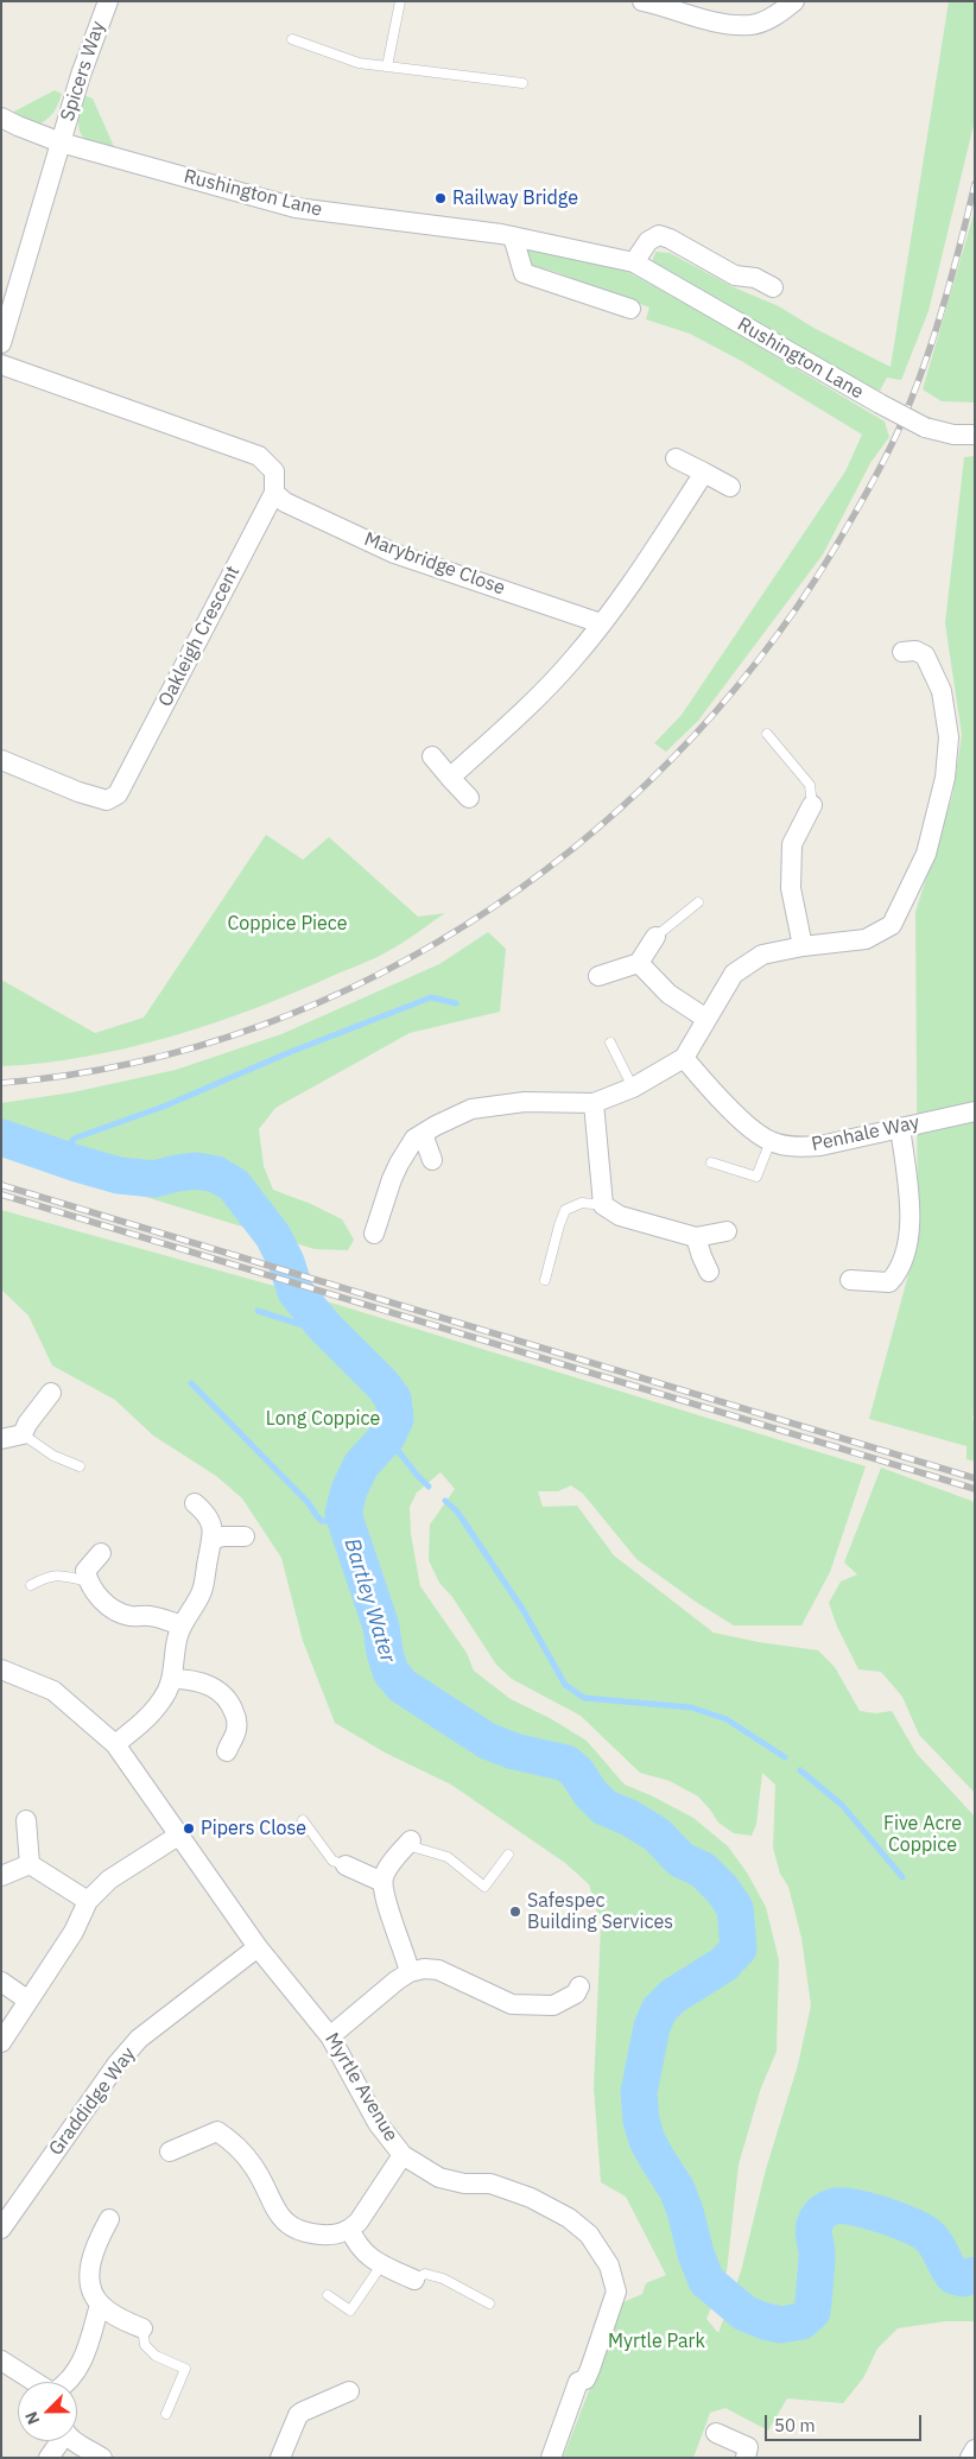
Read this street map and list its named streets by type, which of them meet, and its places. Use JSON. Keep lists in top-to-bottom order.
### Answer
{
  "streets": {
    "street": [
      "Spicers Way",
      "Rushington Lane",
      "Marybridge Close",
      "Oakleigh Crescent",
      "Penhale Way",
      "Myrtle Avenue",
      "Graddidge Way"
    ]
  },
  "crossings": [
    ["Spicers Way", "Rushington Lane"],
    ["Marybridge Close", "Oakleigh Crescent"],
    ["Myrtle Avenue", "Graddidge Way"]
  ],
  "water": ["Bartley Water"],
  "parks": [
    "Coppice Piece",
    "Long Coppice",
    "Five Acre Coppice",
    "Myrtle Park"
  ],
  "places": ["Railway Bridge", "Pipers Close", "Safespec Building Services"],
  "scale_bar": "50 m",
  "north": "bottom left"
}
